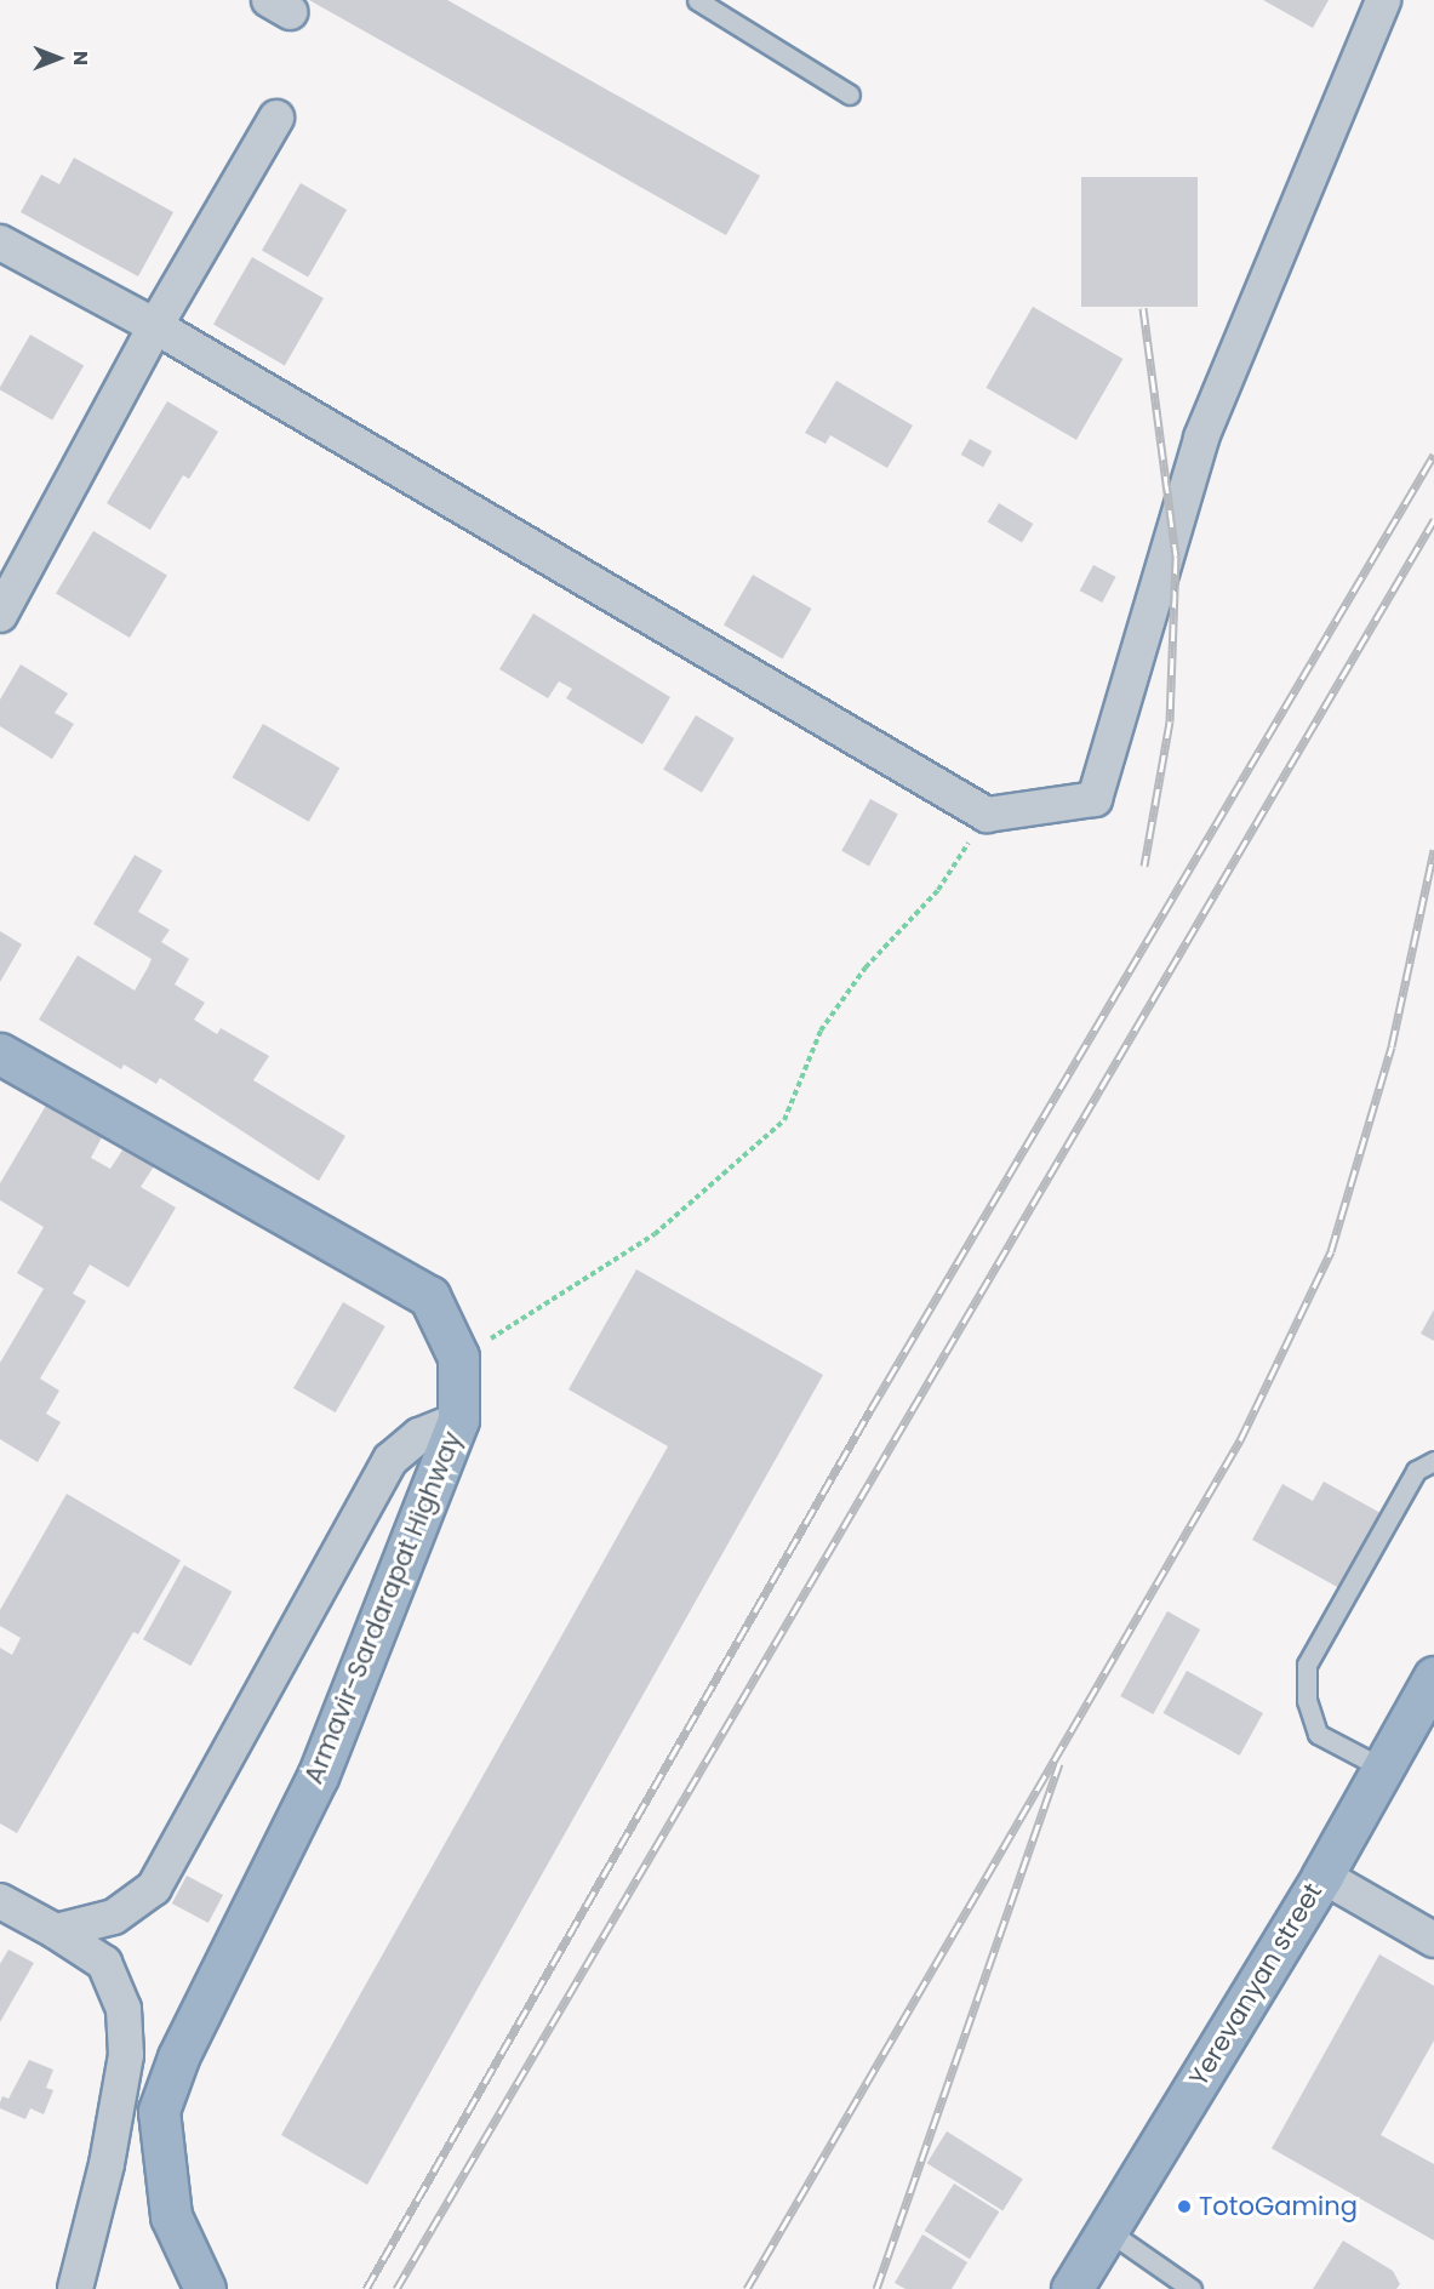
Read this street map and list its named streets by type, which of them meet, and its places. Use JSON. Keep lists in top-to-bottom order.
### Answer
{
  "streets": {
    "highway": ["Armavir-Sardarapat Highway", "Yerevanyan street"]
  },
  "places": ["TotoGaming"],
  "north": "right"
}
